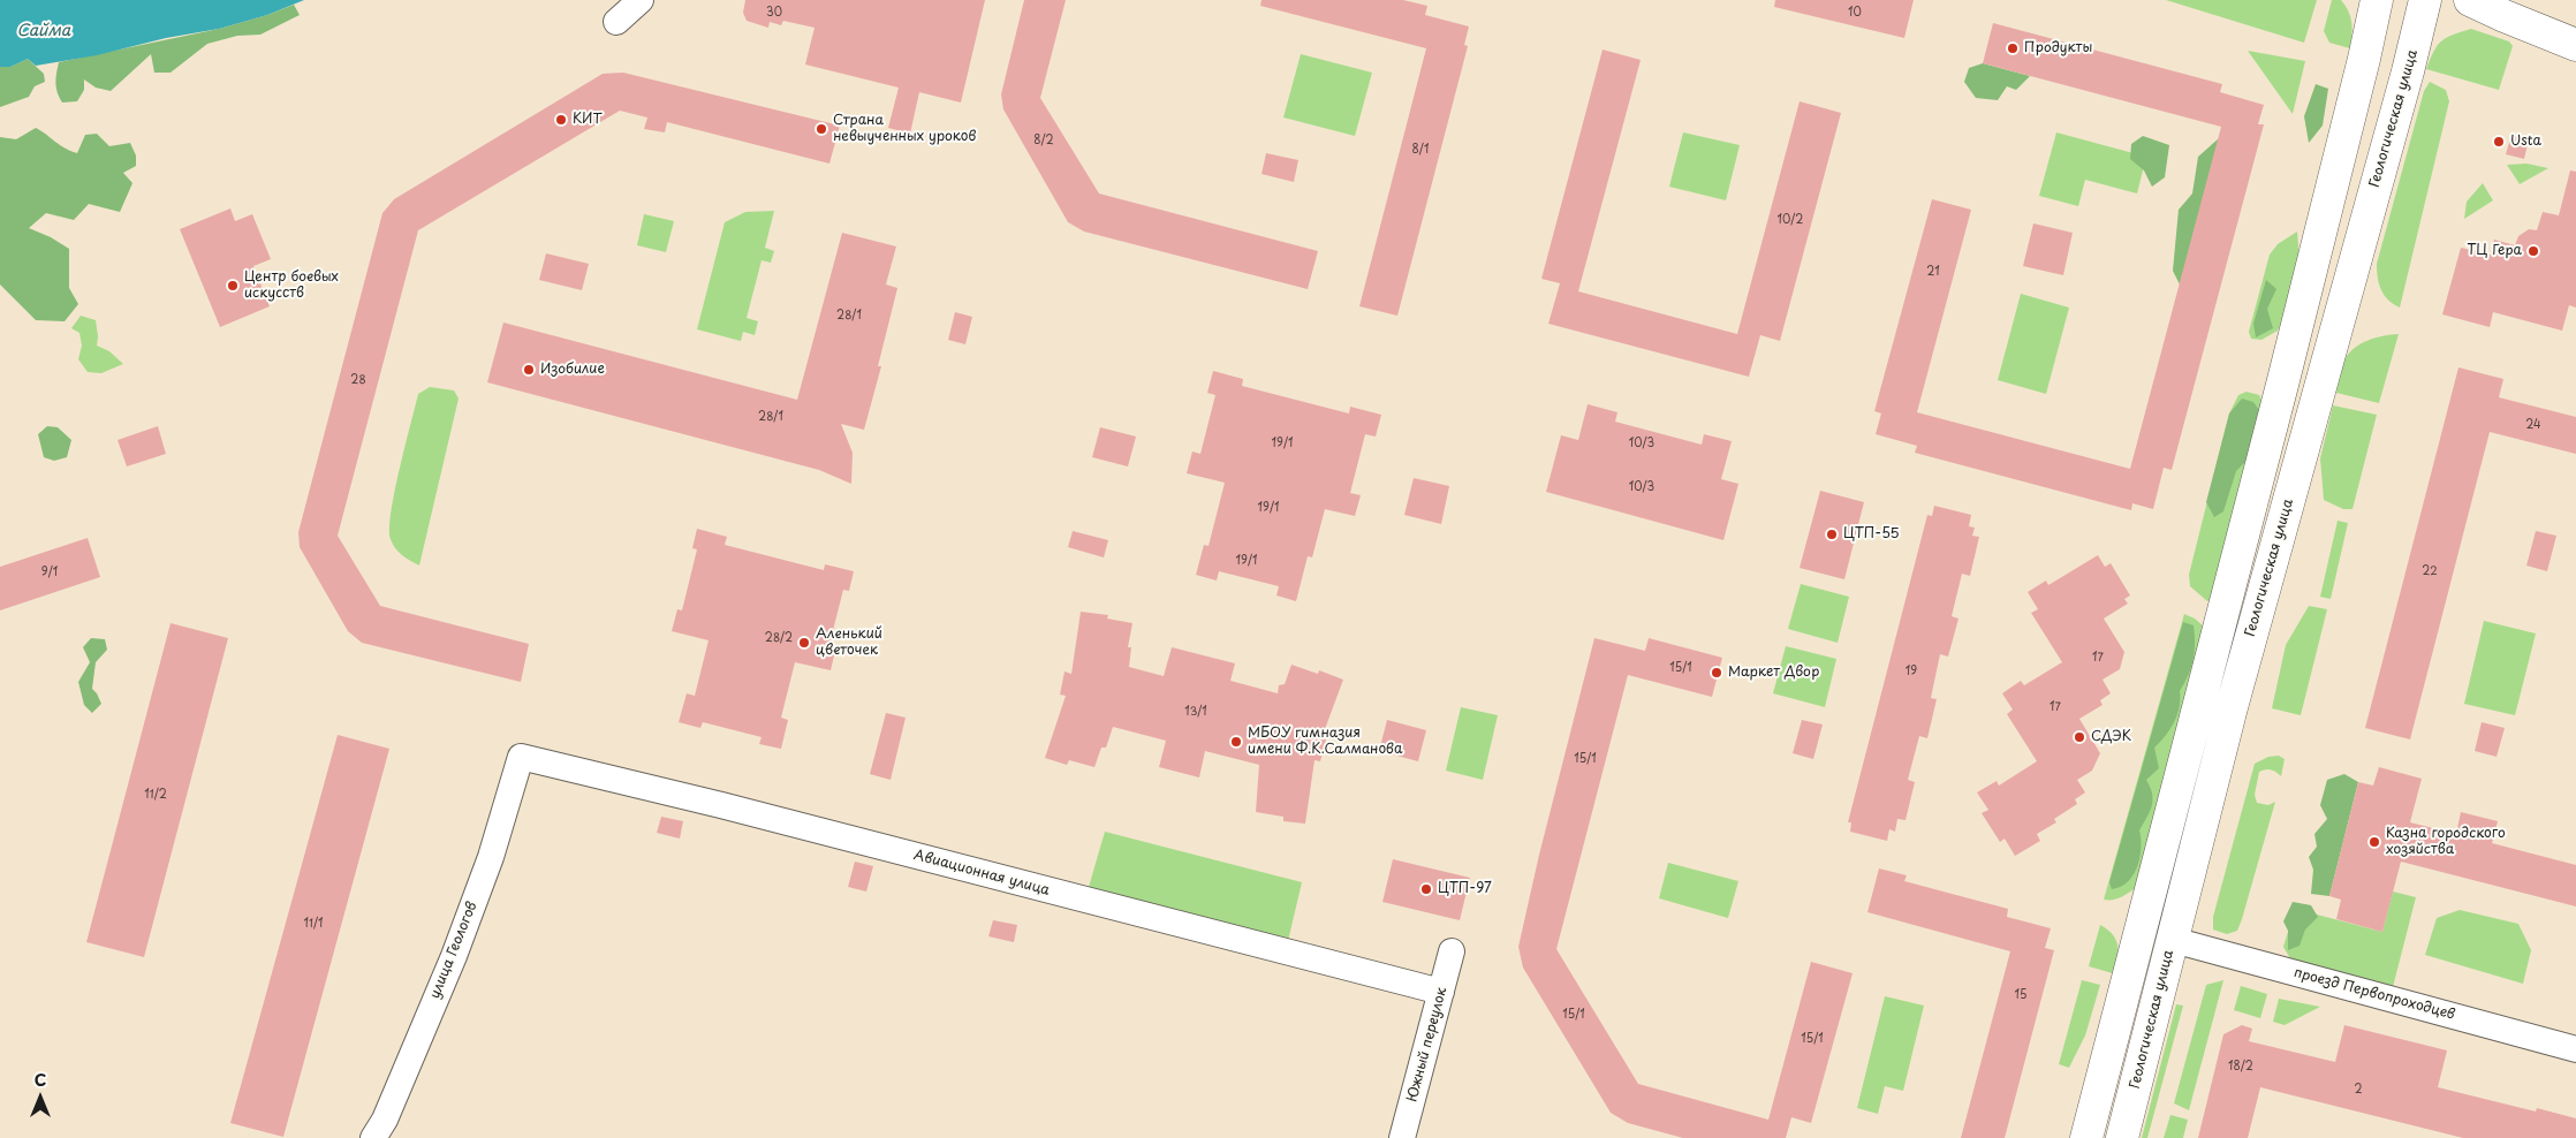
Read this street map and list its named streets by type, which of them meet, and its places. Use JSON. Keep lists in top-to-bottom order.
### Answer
{
  "streets": {
    "main road": ["Геологическая улица"],
    "street": [
      "Авиационная улица",
      "улица Геологов",
      "проезд Первопроходцев",
      "Южный переулок"
    ]
  },
  "crossings": [
    ["Геологическая улица", "проезд Первопроходцев"],
    ["Авиационная улица", "улица Геологов"],
    ["Авиационная улица", "Южный переулок"]
  ],
  "water": ["Сайма"],
  "places": [
    "Продукты",
    "КИТ",
    "Страна невыученных уроков",
    "Usta",
    "ТЦ Гера",
    "Центр боевых искусств",
    "Изобилие",
    "ЦТП-55",
    "Аленький цветочек",
    "Маркет Двор",
    "СДЭК",
    "МБОУ гимназия имени Ф.К.Салманова",
    "Казна городского хозяйства",
    "ЦТП-97"
  ],
  "house_numbers": [
    "30",
    "10",
    "8/2",
    "8/1",
    "10/2",
    "21",
    "28/1",
    "28",
    "28/1",
    "24",
    "19/1",
    "10/3",
    "10/3",
    "19/1",
    "19/1",
    "22",
    "9/1",
    "28/2",
    "17",
    "15/1",
    "19",
    "17",
    "13/1",
    "15/1",
    "11/2",
    "11/1",
    "15",
    "15/1",
    "15/1",
    "18/2",
    "2"
  ],
  "north": "top"
}
